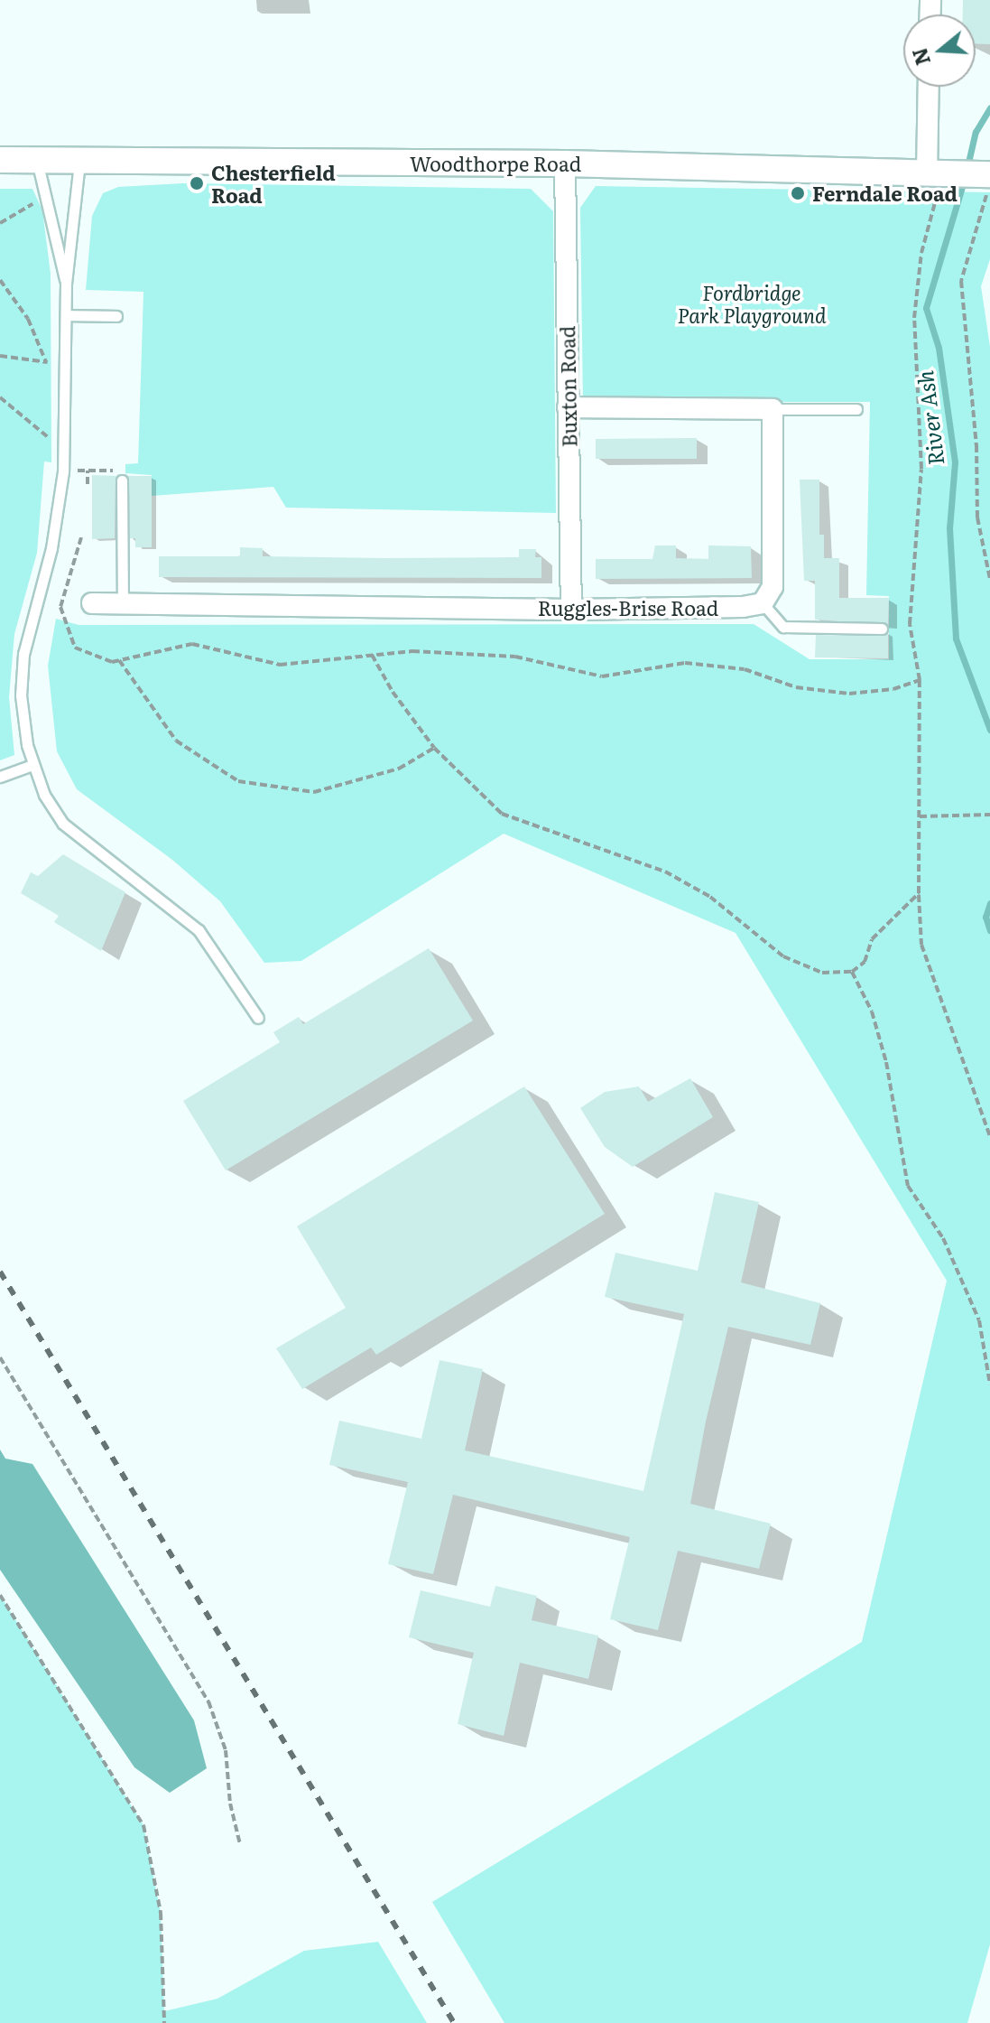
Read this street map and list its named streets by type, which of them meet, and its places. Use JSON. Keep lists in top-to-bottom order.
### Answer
{
  "streets": {
    "street": ["Woodthorpe Road", "Buxton Road", "Ruggles-Brise Road"]
  },
  "crossings": [
    ["Woodthorpe Road", "Buxton Road"],
    ["Buxton Road", "Ruggles-Brise Road"]
  ],
  "water": ["River Ash"],
  "parks": ["Fordbridge Park Playground"],
  "places": ["Chesterfield Road", "Ferndale Road"],
  "north": "left"
}
